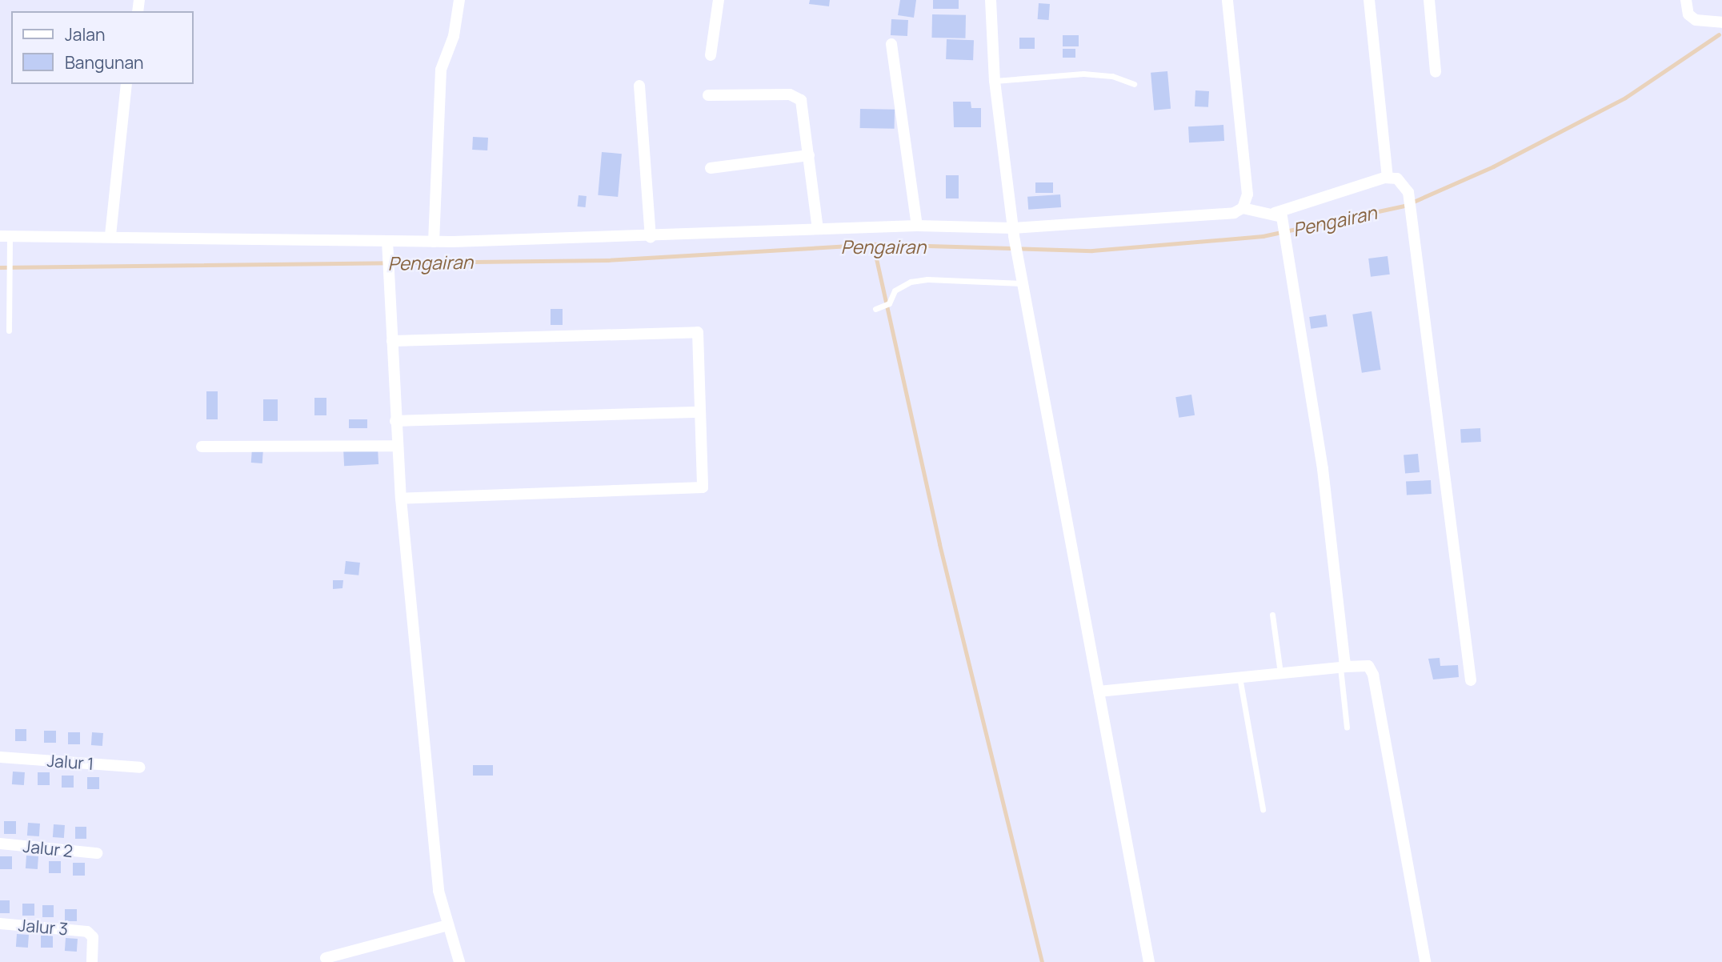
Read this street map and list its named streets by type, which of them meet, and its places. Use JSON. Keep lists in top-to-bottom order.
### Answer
{
  "streets": {
    "street": ["Jalur 1", "Jalur 2", "Jalur 3"]
  },
  "water": ["Pengairan"],
  "legend": ["Jalan", "Bangunan"]
}
